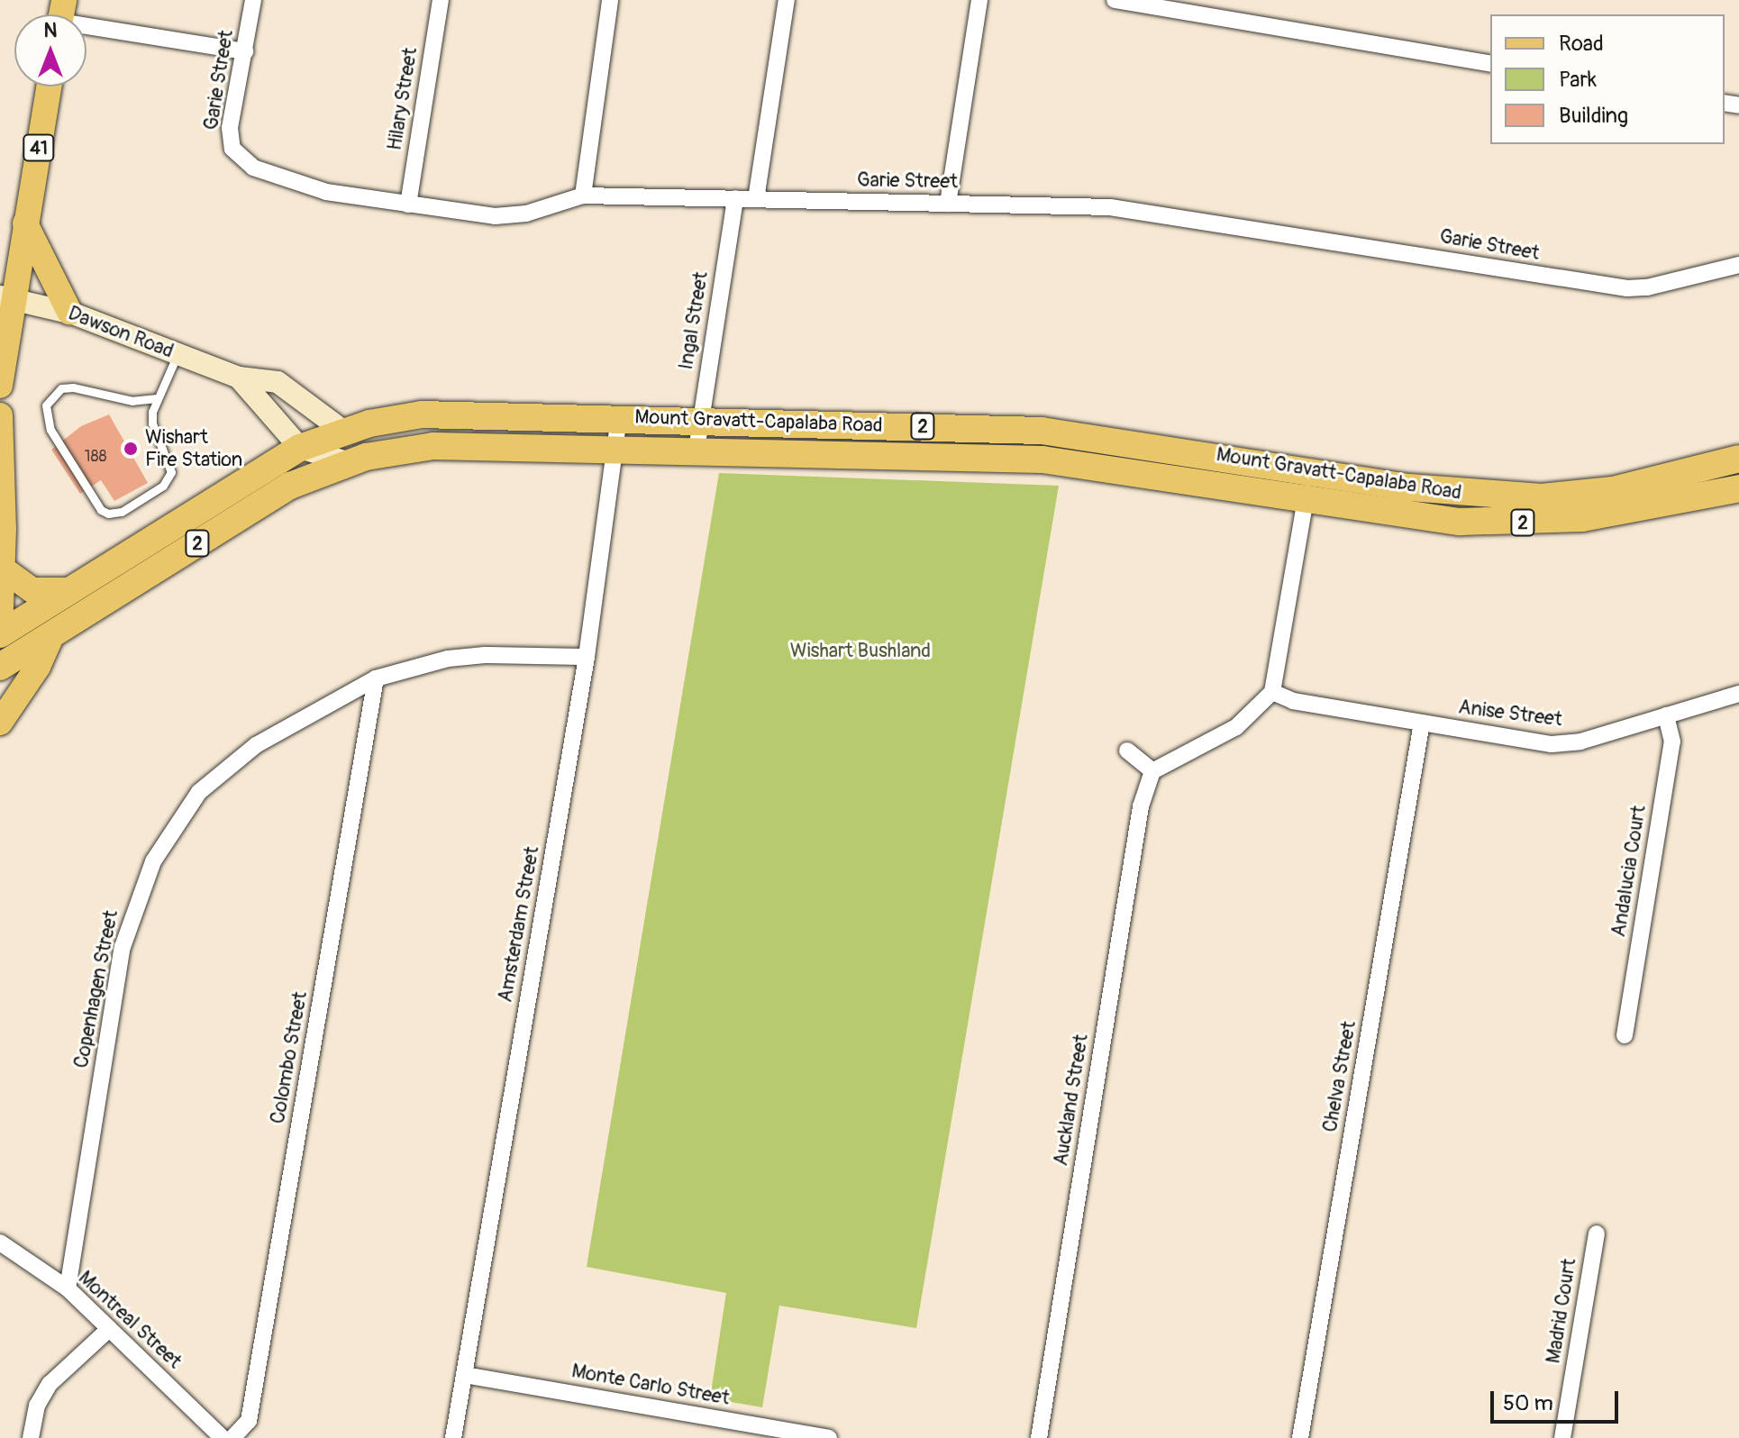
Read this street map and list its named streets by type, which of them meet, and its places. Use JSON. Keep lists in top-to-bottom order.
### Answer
{
  "streets": {
    "highway": ["Mount Gravatt-Capalaba Road", "2"],
    "main road": ["41", "Dawson Road"],
    "street": [
      "Garie Street",
      "Hilary Street",
      "Ingal Street",
      "Anise Street",
      "Andalucia Court",
      "Amsterdam Street",
      "Copenhagen Street",
      "Colombo Street",
      "Chelva Street",
      "Auckland Street",
      "Madrid Court",
      "Montreal Street",
      "Monte Carlo Street"
    ]
  },
  "crossings": [
    ["Garie Street", "Hilary Street"],
    ["Garie Street", "Ingal Street"],
    ["41", "Dawson Road"],
    ["Ingal Street", "Mount Gravatt-Capalaba Road"],
    ["Dawson Road", "Mount Gravatt-Capalaba Road"],
    ["Mount Gravatt-Capalaba Road", "Amsterdam Street"],
    ["Anise Street", "Andalucia Court"],
    ["Anise Street", "Chelva Street"],
    ["Amsterdam Street", "Copenhagen Street"],
    ["Amsterdam Street", "Monte Carlo Street"],
    ["Copenhagen Street", "Colombo Street"],
    ["Copenhagen Street", "Montreal Street"]
  ],
  "parks": ["Wishart Bushland"],
  "places": ["Wishart Fire Station"],
  "house_numbers": ["188"],
  "legend": ["Road", "Park", "Building"],
  "scale_bar": "50 m",
  "north": "top"
}
